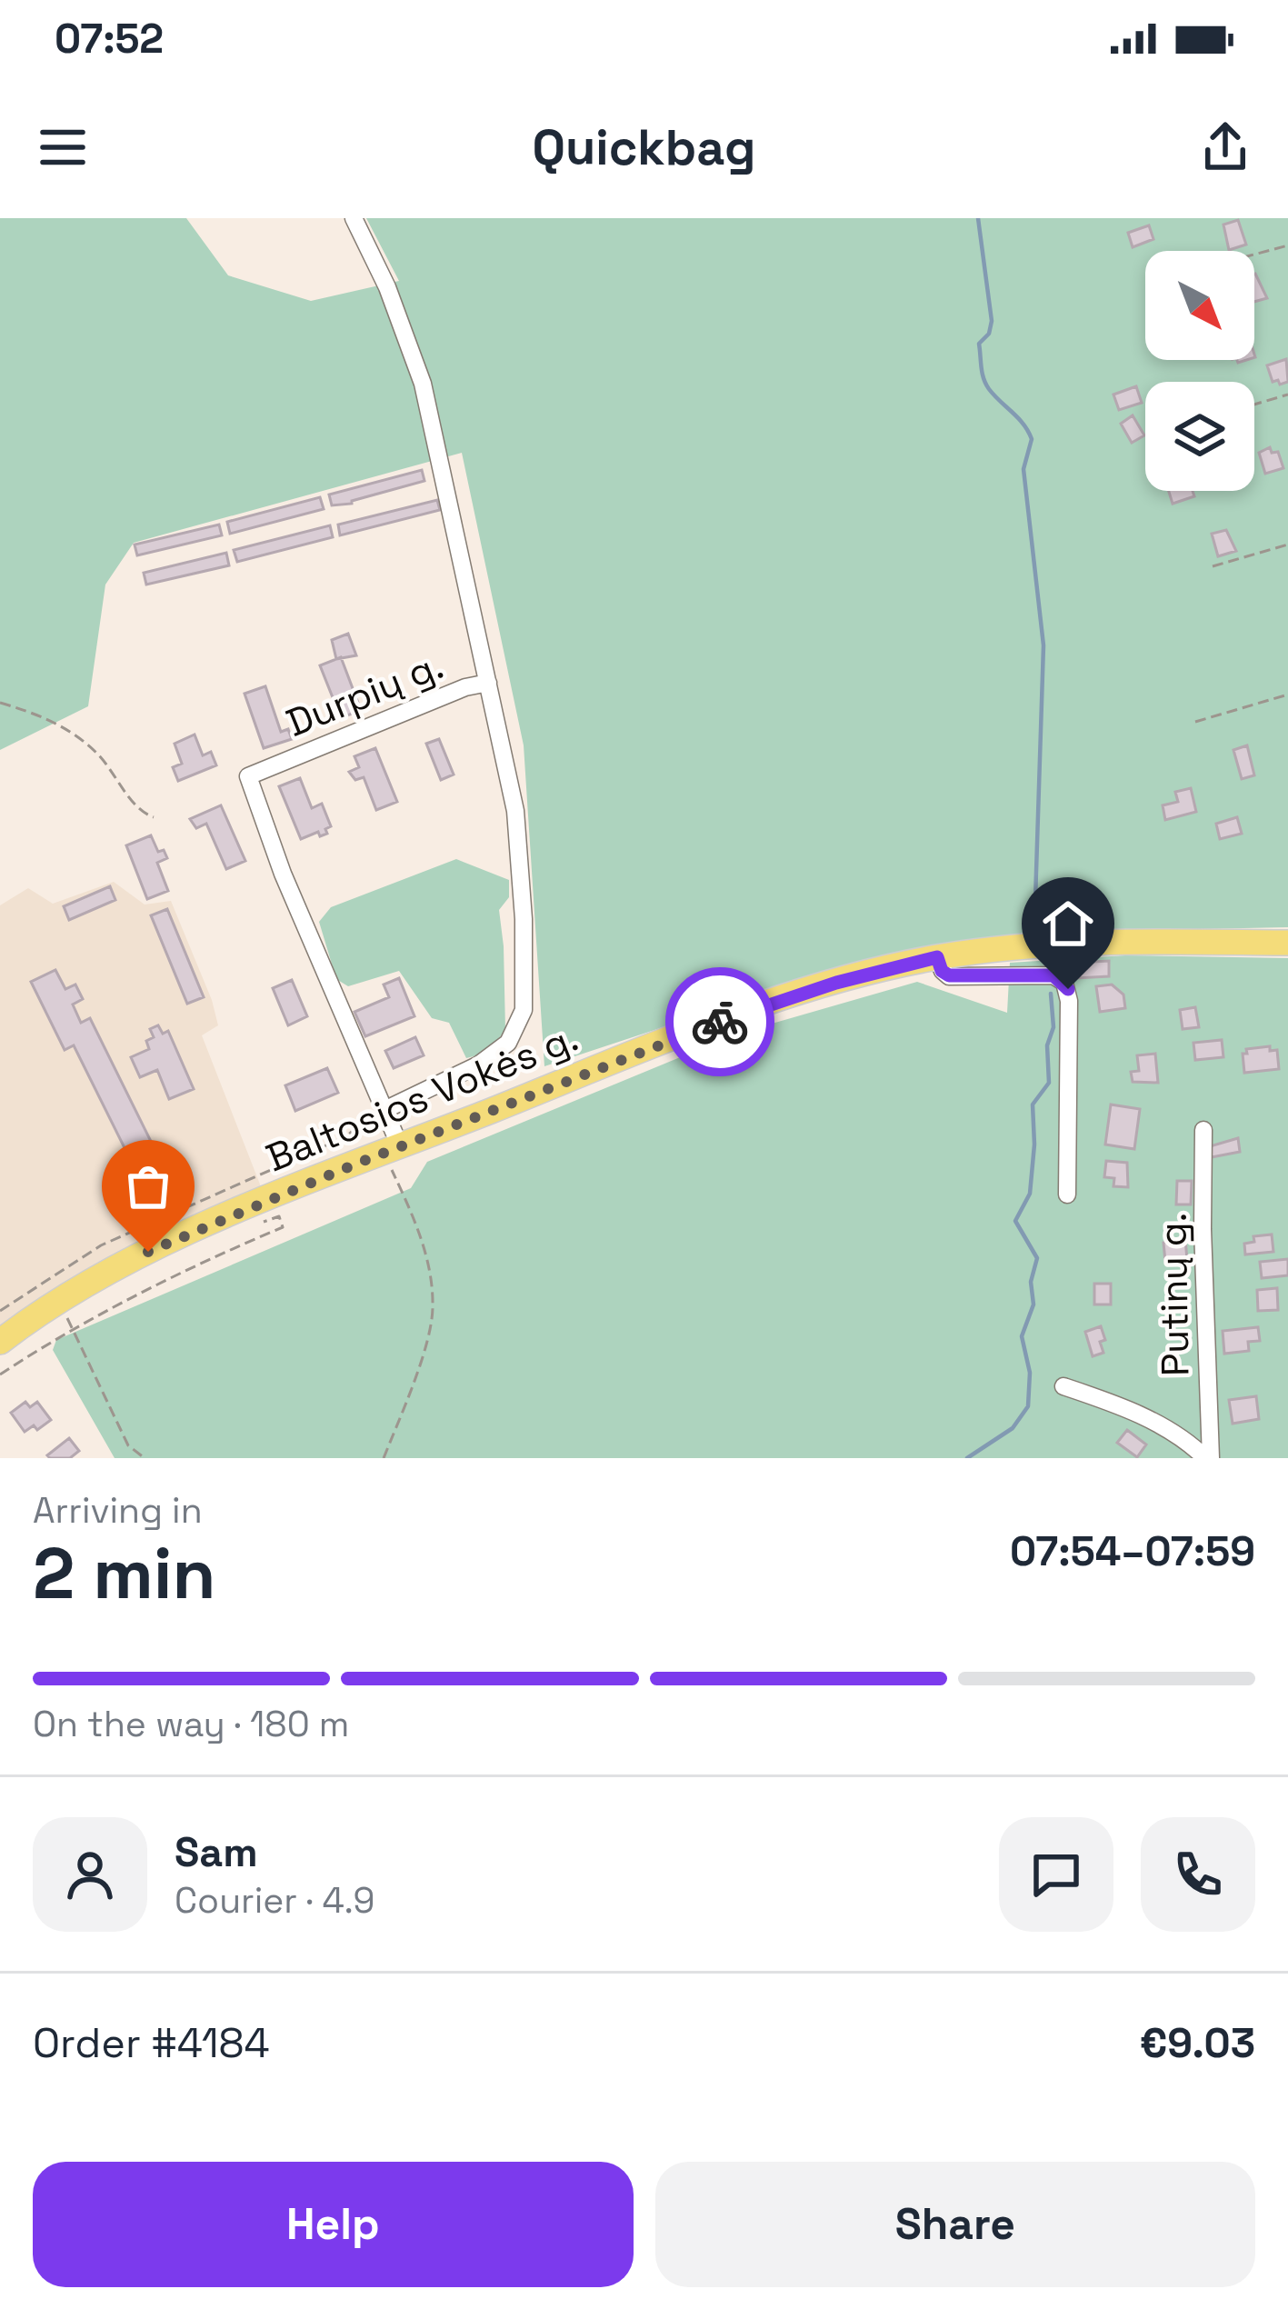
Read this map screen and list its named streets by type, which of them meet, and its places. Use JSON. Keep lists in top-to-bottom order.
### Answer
{
  "streets": {
    "main road": ["Baltosios Vokės g."],
    "street": ["Durpių g.", "Putinų g."]
  },
  "crossings": [
    ["Durpių g.", "Baltosios Vokės g."]
  ],
  "north": "bottom right",
  "page": {
    "status": "07:52",
    "header": "Quickbag",
    "heading": ["2 min", "Arriving in", "07:54–07:59"],
    "panel": [
      "Sam",
      "Courier · 4.9",
      "Order #4184",
      "€9.03"
    ],
    "bar": "On the way · 180 m",
    "buttons": ["Help", "Share"]
  }
}
